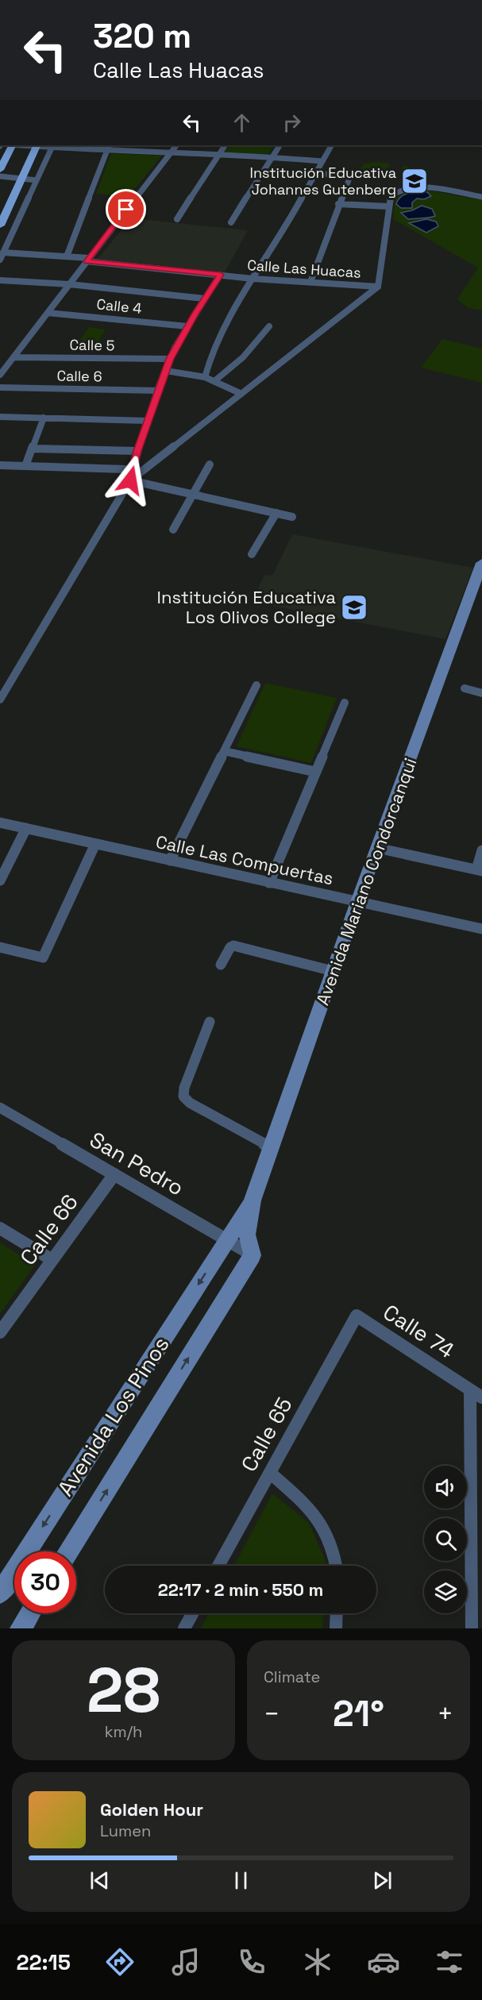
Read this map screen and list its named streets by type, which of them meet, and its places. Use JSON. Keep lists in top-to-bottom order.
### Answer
{
  "streets": {
    "street": [
      "Calle Las Huacas",
      "Calle 4",
      "Calle 5",
      "Calle 6",
      "Calle Las Compuertas",
      "Avenida Mariano Condorcanqui",
      "San Pedro",
      "Calle 66",
      "Calle 74",
      "Avenida Los Pinos",
      "Calle 65"
    ]
  },
  "crossings": [
    ["Calle Las Compuertas", "Avenida Mariano Condorcanqui"],
    ["Avenida Mariano Condorcanqui", "San Pedro"],
    ["Avenida Mariano Condorcanqui", "Avenida Los Pinos"],
    ["San Pedro", "Calle 66"],
    ["San Pedro", "Avenida Los Pinos"],
    ["Calle 74", "Calle 65"]
  ],
  "places": {
    "school or university": ["Institución Educativa Johannes Gutenberg", "Institución Educativa Los Olivos College"]
  },
  "page": {
    "turn": ["320 m", "Calle Las Huacas"],
    "limit": "30",
    "trip": "22:17 · 2 min · 550 m",
    "tile": [
      ["28", "km/h"],
      "Climate"
    ],
    "heat": ["−", "21°", "+"],
    "song": ["Golden Hour", "Lumen"],
    "tabs": "22:15"
  }
}
